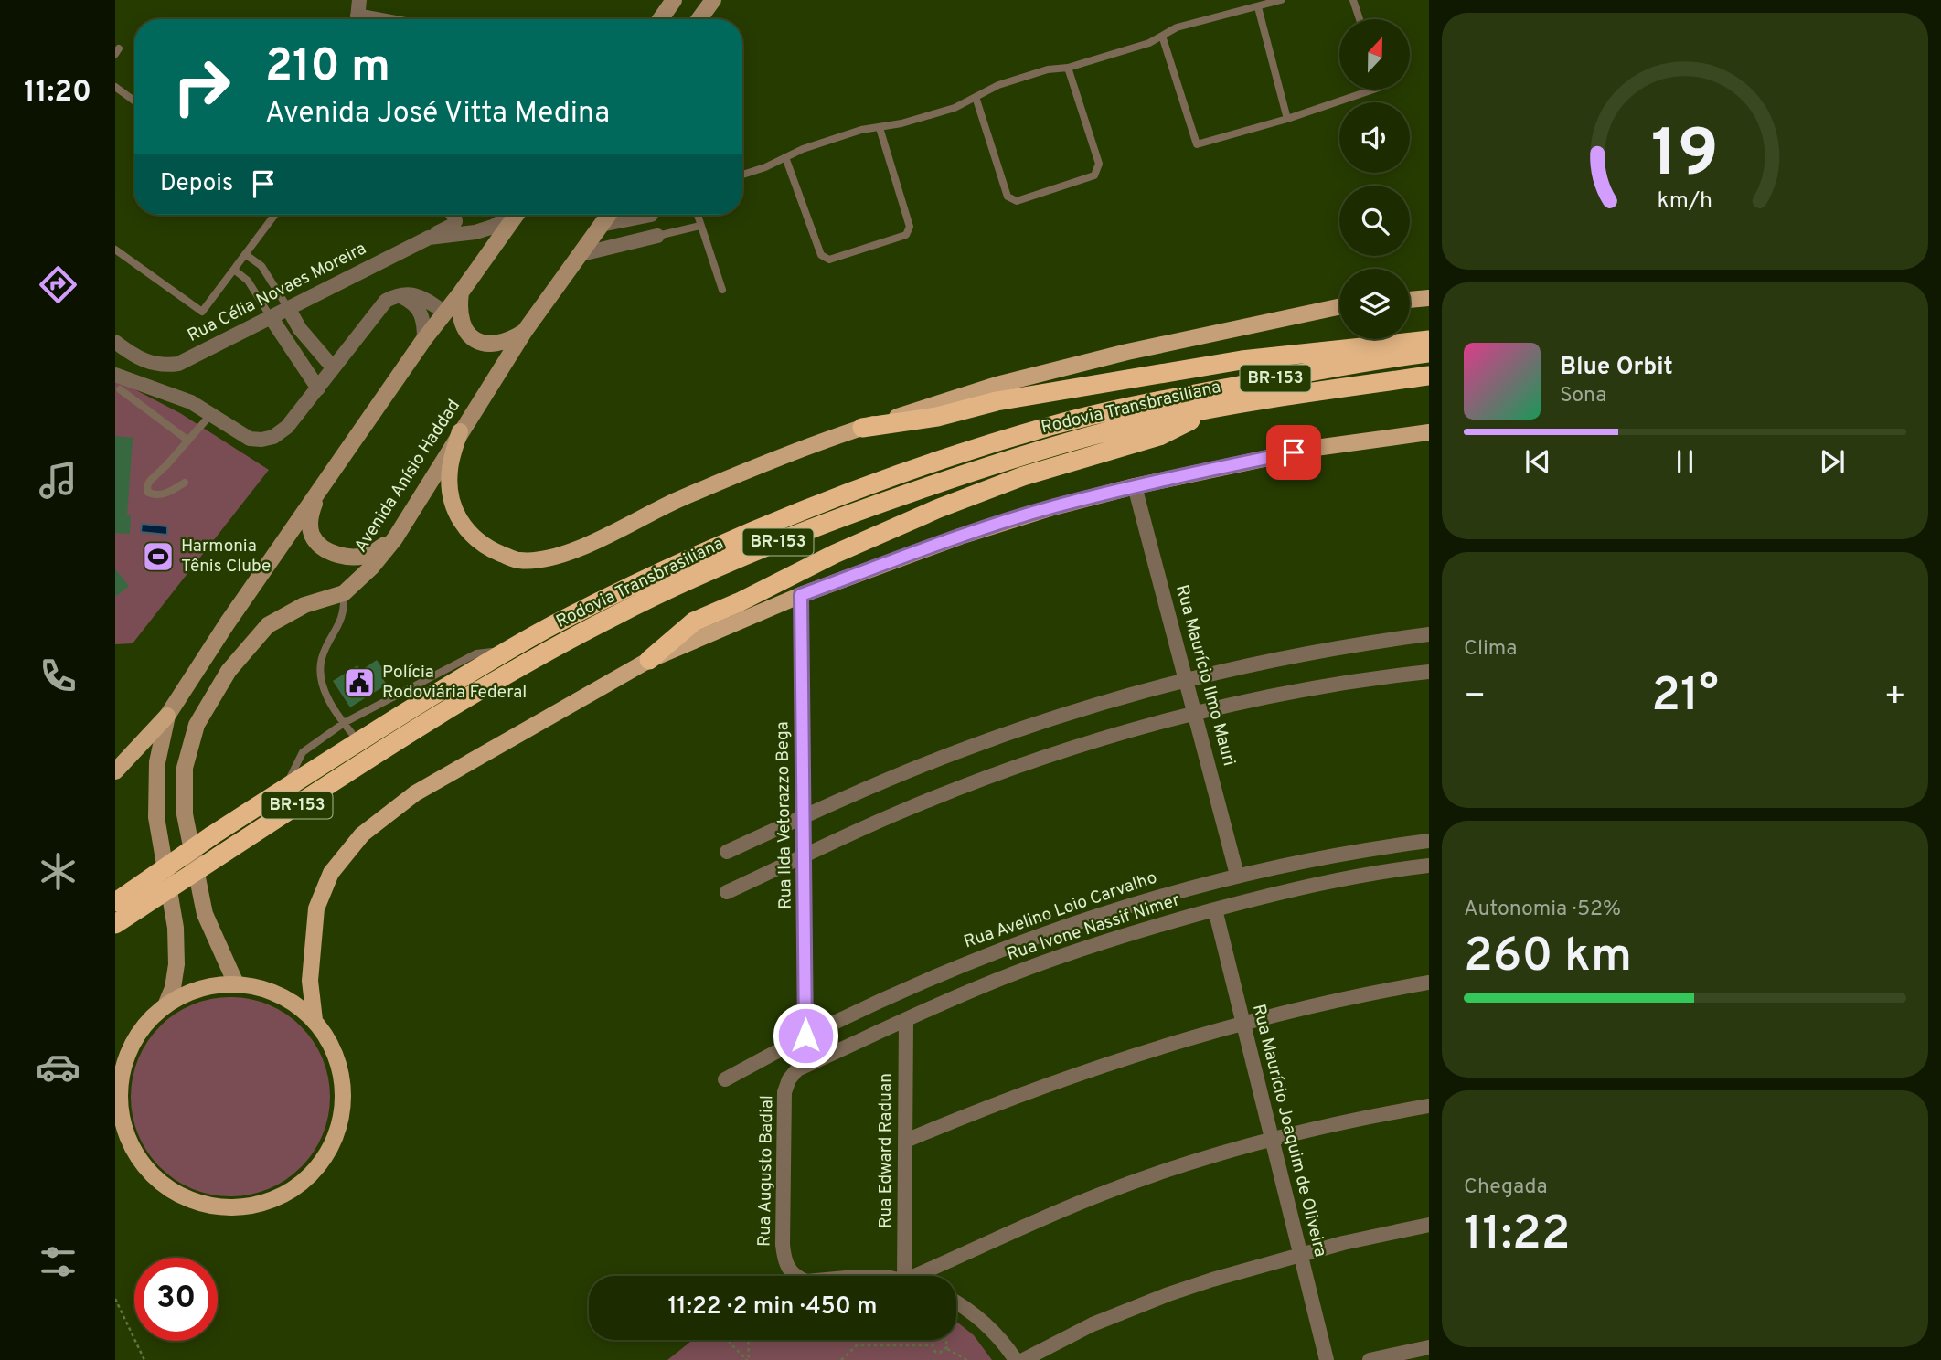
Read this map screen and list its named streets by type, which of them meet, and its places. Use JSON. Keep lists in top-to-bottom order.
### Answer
{
  "streets": {
    "highway": ["BR-153", "Rodovia Transbrasiliana"],
    "main road": ["Avenida Anísio Haddad"],
    "street": [
      "Rua Célia Novaes Moreira",
      "Rua Maurício Ilmo Mauri",
      "Rua Ilda Vetorazzo Bega",
      "Rua Avelino Loio Carvalho",
      "Rua Ivone Nassif Nimer",
      "Rua Maurício Joaquim de Oliveira",
      "Rua Edward Raduan",
      "Rua Augusto Badial"
    ]
  },
  "crossings": [
    ["Rua Maurício Ilmo Mauri", "Rua Avelino Loio Carvalho"],
    ["Rua Ilda Vetorazzo Bega", "Rua Avelino Loio Carvalho"],
    ["Rua Ivone Nassif Nimer", "Rua Maurício Joaquim de Oliveira"],
    ["Rua Ivone Nassif Nimer", "Rua Edward Raduan"],
    ["Rua Ivone Nassif Nimer", "Rua Augusto Badial"]
  ],
  "places": {
    "sports": ["Harmonia Tênis Clube"],
    "public building": ["Polícia Rodoviária Federal"]
  },
  "north": "top",
  "page": {
    "tabs": "11:20",
    "turn": ["210 m", "Avenida José Vitta Medina"],
    "then": "Depois",
    "song": ["Blue Orbit", "Sona"],
    "tile": [
      "Clima",
      ["Autonomia · 52%", "260 km"],
      ["Chegada", "11:22"]
    ],
    "heat": ["−", "21°", "+"],
    "limit": "30",
    "trip": "11:22 · 2 min · 450 m",
    "gauge": ["19", "km/h"]
  }
}
